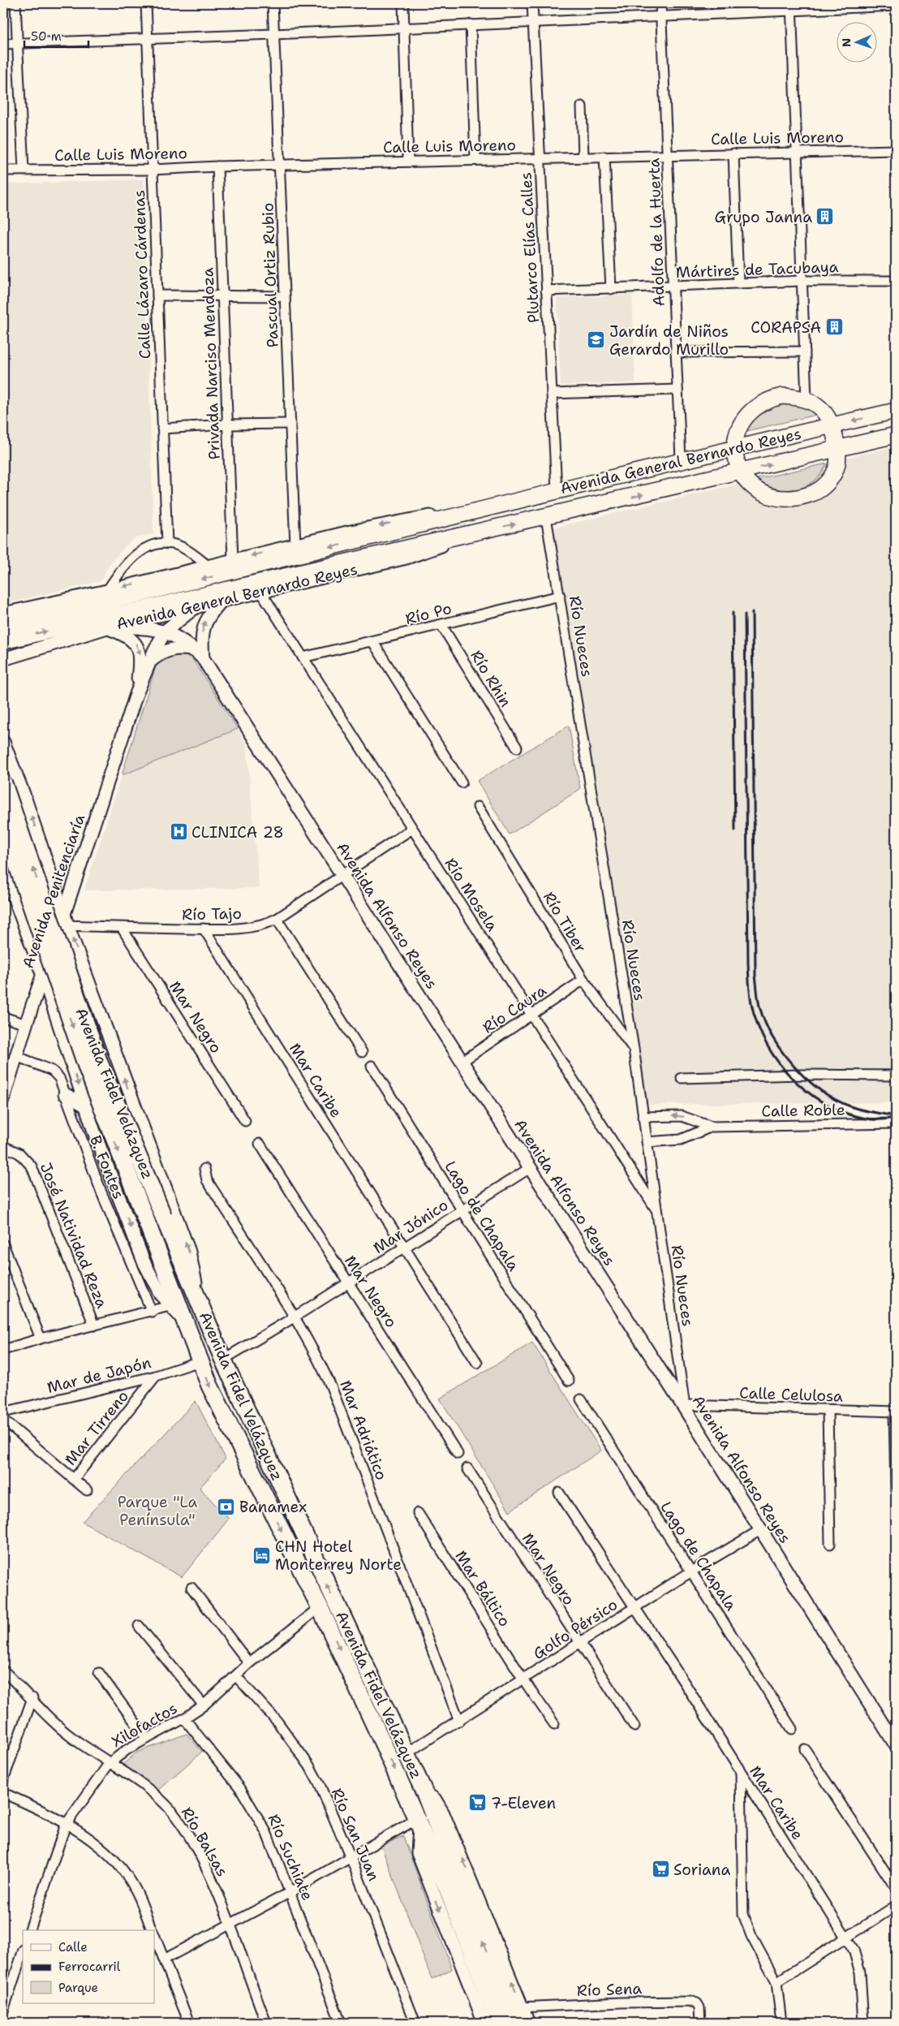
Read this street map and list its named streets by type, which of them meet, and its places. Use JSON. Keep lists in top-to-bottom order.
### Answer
{
  "streets": {
    "highway": ["Avenida Fidel Velázquez"],
    "main road": ["Avenida General Bernardo Reyes"],
    "street": [
      "Calle Luis Moreno",
      "Adolfo de la Huerta",
      "Plutarco Elías Calles",
      "Mártires de Tacubaya",
      "Calle Lázaro Cárdenas",
      "Pascual Ortiz Rubio",
      "Privada Narciso Mendoza",
      "Río Po",
      "Río Nueces",
      "Río Rhin",
      "Avenida Penitenciaría",
      "Río Mosela",
      "Río Tajo",
      "Avenida Alfonso Reyes",
      "Río Tiber",
      "Río Caura",
      "Mar Negro",
      "Mar Caribe",
      "Calle Roble",
      "B. Fontes",
      "Lago de Chapala",
      "Mar Jónico",
      "José Natividad Reza",
      "Mar de Japón",
      "Calle Celulosa",
      "Mar Tirreno",
      "Mar Adriático",
      "Mar Báltico",
      "Golfo Pérsico",
      "Xilofactos",
      "Río San Juan",
      "Río Balsas",
      "Río Suchiate",
      "Río Sena"
    ]
  },
  "crossings": [
    ["Calle Luis Moreno", "Adolfo de la Huerta"],
    ["Calle Luis Moreno", "Plutarco Elías Calles"],
    ["Calle Luis Moreno", "Calle Lázaro Cárdenas"],
    ["Calle Luis Moreno", "Pascual Ortiz Rubio"],
    ["Calle Luis Moreno", "Privada Narciso Mendoza"],
    ["Adolfo de la Huerta", "Mártires de Tacubaya"],
    ["Adolfo de la Huerta", "Avenida General Bernardo Reyes"],
    ["Plutarco Elías Calles", "Mártires de Tacubaya"],
    ["Plutarco Elías Calles", "Avenida General Bernardo Reyes"],
    ["Pascual Ortiz Rubio", "Avenida General Bernardo Reyes"],
    ["Privada Narciso Mendoza", "Avenida General Bernardo Reyes"],
    ["Avenida General Bernardo Reyes", "Río Nueces"],
    ["Avenida General Bernardo Reyes", "Avenida Penitenciaría"],
    ["Avenida General Bernardo Reyes", "Río Mosela"],
    ["Avenida General Bernardo Reyes", "Avenida Alfonso Reyes"],
    ["Río Po", "Río Nueces"],
    ["Río Po", "Río Rhin"],
    ["Río Po", "Río Mosela"],
    ["Río Nueces", "Río Mosela"],
    ["Río Nueces", "Avenida Alfonso Reyes"],
    ["Río Nueces", "Río Tiber"],
    ["Río Nueces", "Calle Roble"],
    ["Río Nueces", "Calle Celulosa"],
    ["Avenida Penitenciaría", "Avenida Alfonso Reyes"],
    ["Avenida Penitenciaría", "B. Fontes"],
    ["Río Mosela", "Río Tajo"],
    ["Río Mosela", "Río Caura"],
    ["Río Tajo", "Avenida Alfonso Reyes"],
    ["Río Tajo", "Mar Negro"],
    ["Río Tajo", "Mar Caribe"],
    ["Avenida Alfonso Reyes", "Río Caura"],
    ["Avenida Alfonso Reyes", "Mar Jónico"],
    ["Avenida Alfonso Reyes", "Calle Celulosa"],
    ["Avenida Alfonso Reyes", "Golfo Pérsico"],
    ["Río Tiber", "Río Caura"],
    ["Mar Negro", "Mar Jónico"],
    ["Mar Negro", "Golfo Pérsico"],
    ["Mar Caribe", "Mar Jónico"],
    ["Mar Caribe", "Golfo Pérsico"],
    ["Avenida Fidel Velázquez", "Mar Jónico"],
    ["Avenida Fidel Velázquez", "Mar de Japón"],
    ["Avenida Fidel Velázquez", "Golfo Pérsico"],
    ["Avenida Fidel Velázquez", "Xilofactos"],
    ["Lago de Chapala", "Mar Jónico"],
    ["Lago de Chapala", "Golfo Pérsico"],
    ["Mar Jónico", "Mar Adriático"],
    ["Mar de Japón", "Mar Tirreno"],
    ["Mar Adriático", "Golfo Pérsico"],
    ["Mar Báltico", "Golfo Pérsico"],
    ["Xilofactos", "Río San Juan"],
    ["Xilofactos", "Río Balsas"],
    ["Xilofactos", "Río Suchiate"]
  ],
  "parks": ["Parque \"La Península\""],
  "places": {
    "building": ["Grupo Janna", "CORAPSA"],
    "school or university": ["Jardín de Niños Gerardo Murillo"],
    "hospital": ["CLINICA 28"],
    "bank": ["Banamex"],
    "hotel": ["CHN Hotel Monterrey Norte"],
    "supermarket": ["7-Eleven", "Soriana"]
  },
  "legend": ["Calle", "Ferrocarril", "Parque"],
  "scale_bar": "50 m",
  "north": "left"
}
